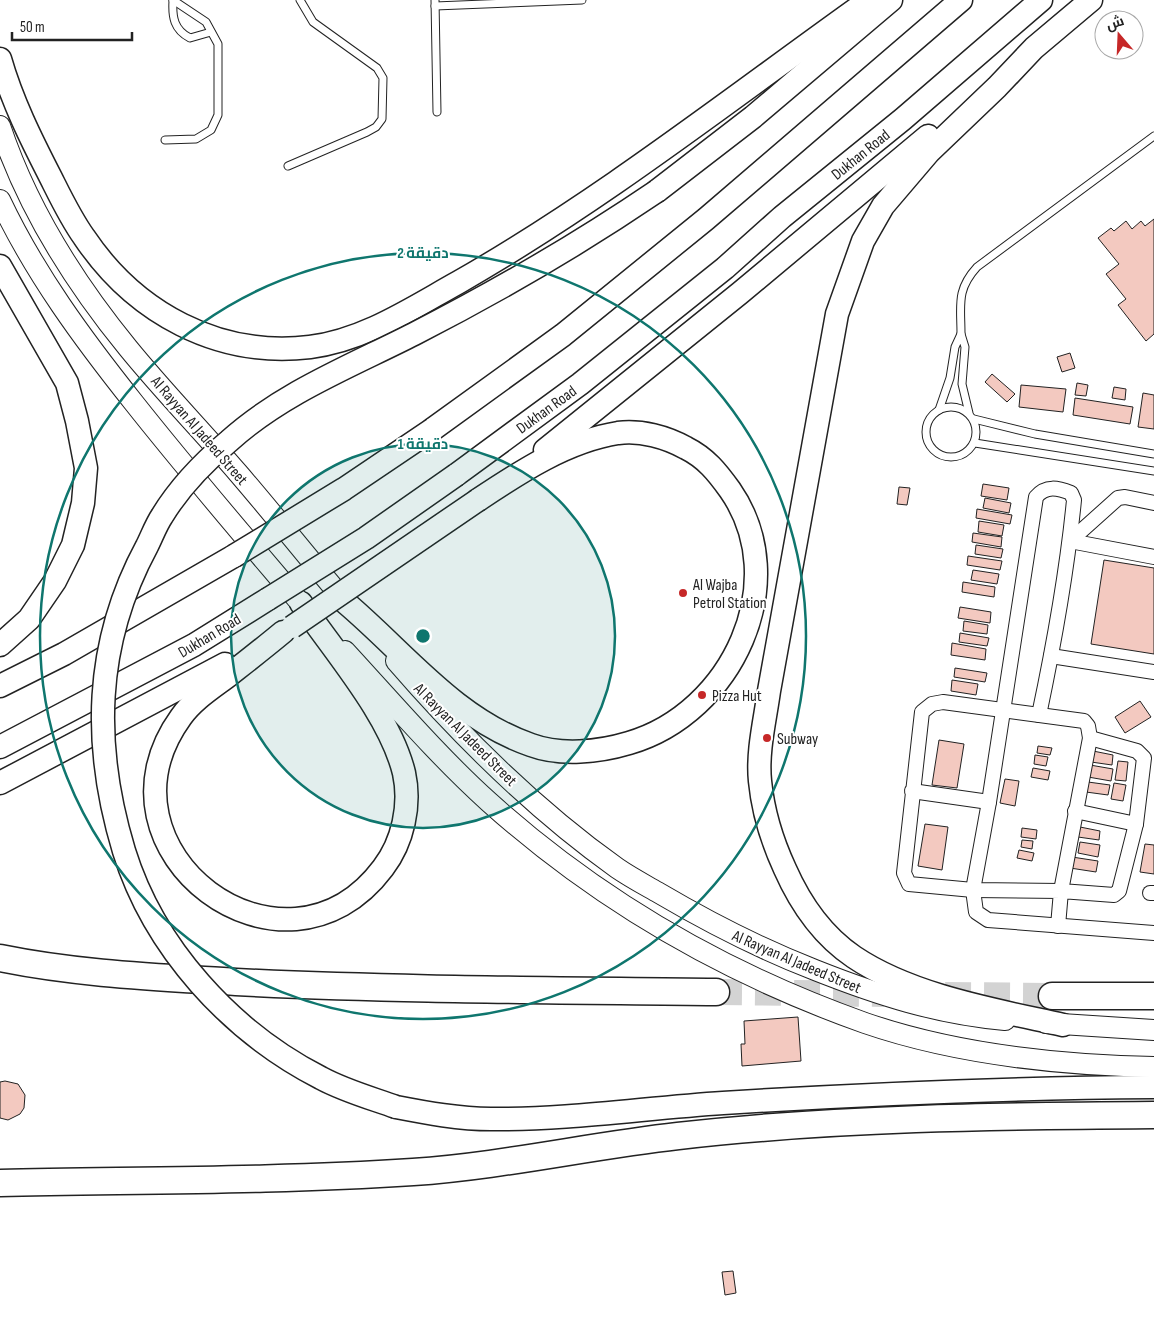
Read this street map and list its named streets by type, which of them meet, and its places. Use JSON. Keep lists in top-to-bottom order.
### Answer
{
  "streets": {
    "main road": ["Dukhan Road", "Al Rayyan Al Jadeed Street"]
  },
  "places": ["Al Wajba Petrol Station", "Pizza Hut", "Subway"],
  "scale_bar": "50 m",
  "north": "top",
  "rings": ["2 دقيقة", "1 دقيقة"]
}
